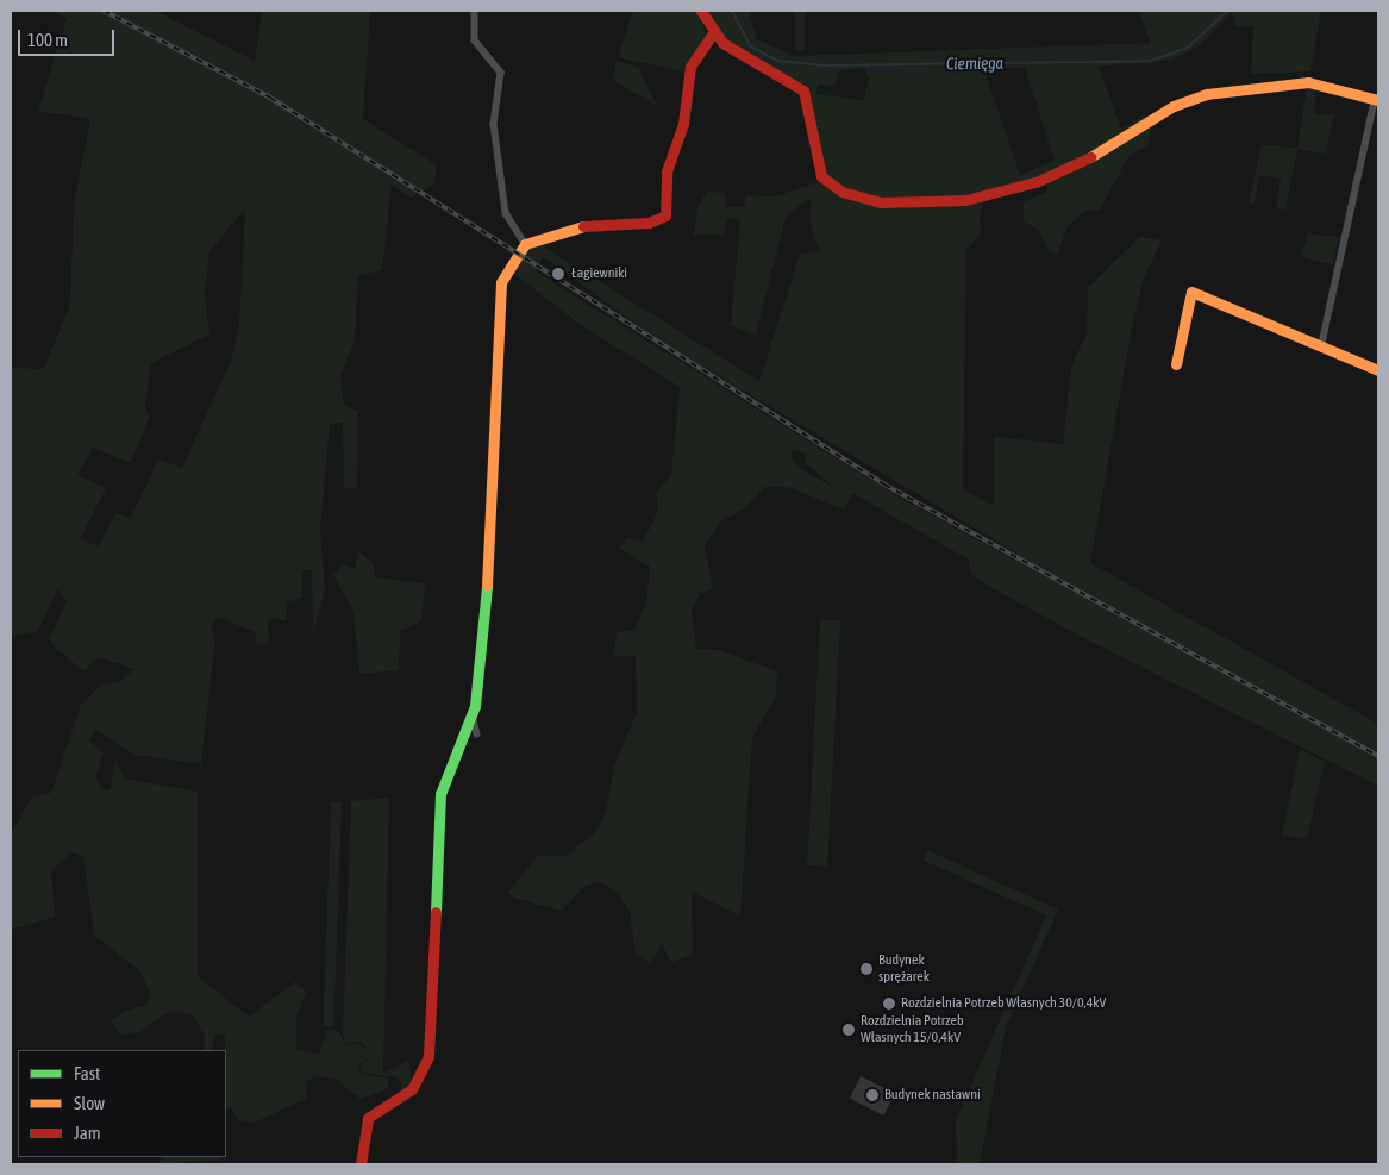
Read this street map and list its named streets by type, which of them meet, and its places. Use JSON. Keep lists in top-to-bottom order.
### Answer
{
  "water": ["Ciemięga"],
  "places": [
    "Łagiewniki",
    "Budynek sprężarek",
    "Rozdzielnia Potrzeb Własnych 30/0,4kV",
    "Rozdzielnia Potrzeb Własnych 15/0,4kV",
    "Budynek nastawni"
  ],
  "legend": ["Fast", "Slow", "Jam"],
  "scale_bar": "100 m"
}
